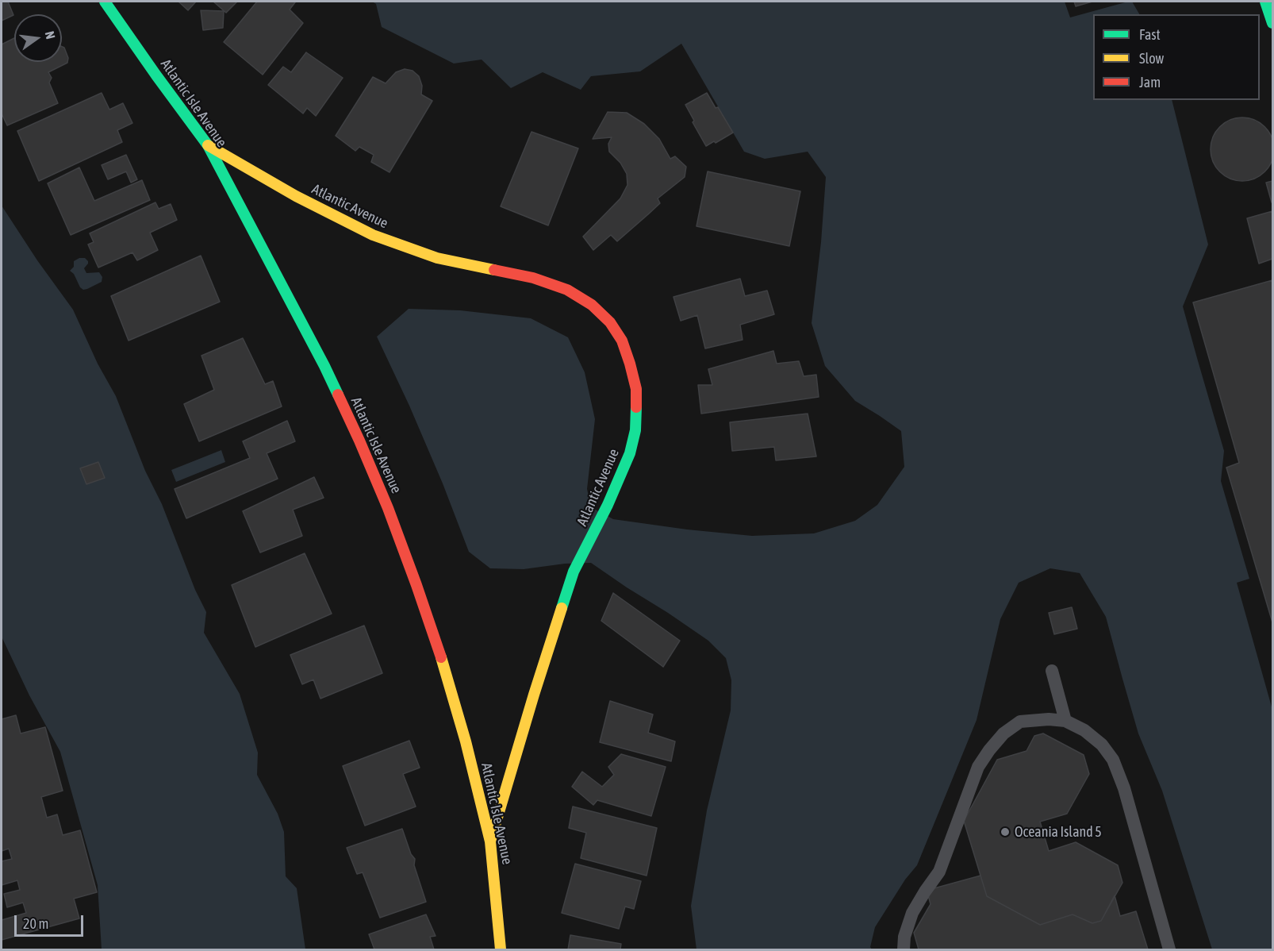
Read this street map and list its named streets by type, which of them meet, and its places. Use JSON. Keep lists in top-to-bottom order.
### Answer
{
  "streets": {
    "street": ["Atlantic Isle Avenue", "Atlantic Avenue"]
  },
  "crossings": [
    ["Atlantic Isle Avenue", "Atlantic Avenue"]
  ],
  "places": ["Oceania Island 5"],
  "legend": ["Fast", "Slow", "Jam"],
  "scale_bar": "20 m",
  "north": "right"
}
